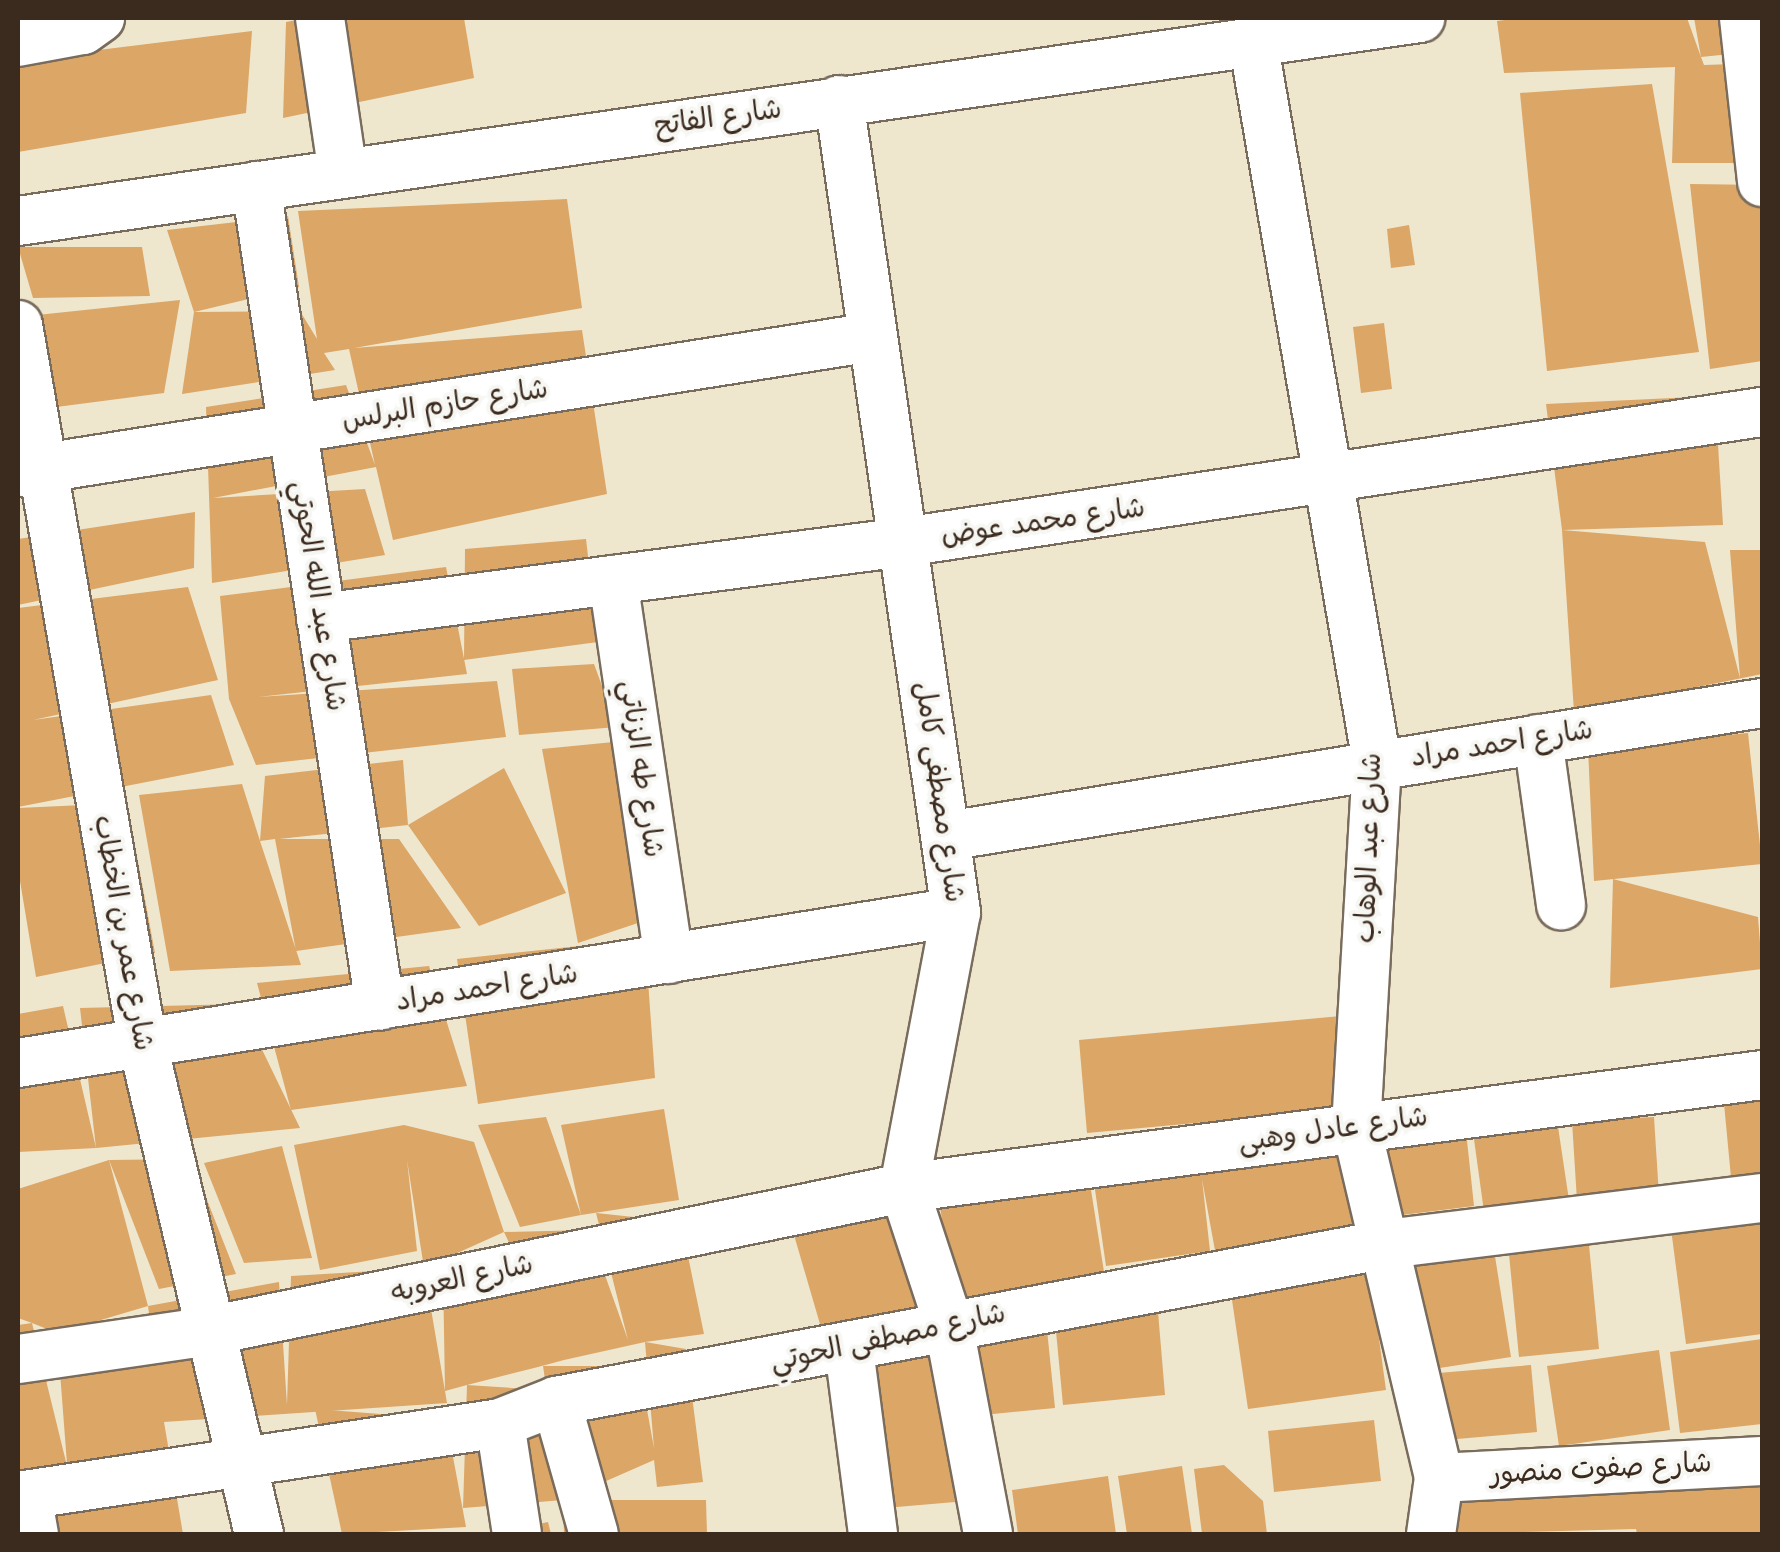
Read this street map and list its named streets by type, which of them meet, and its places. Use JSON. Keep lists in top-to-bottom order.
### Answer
{
  "streets": {
    "street": [
      "شارع الفاتح",
      "شارع حازم البرلس",
      "شارع محمد عوض",
      "شارع عبد الله الحوتي",
      "شارع احمد مراد",
      "شارع طه الزناتي",
      "شارع مصطفى كامل",
      "شارع عبد الوهاب",
      "شارع عمر بن الخطاب",
      "شارع عادل وهبى",
      "شارع العروبه",
      "شارع مصطفى الحوتي",
      "شارع صفوت منصور"
    ]
  },
  "crossings": [
    ["شارع الفاتح", "شارع عبد الله الحوتي"],
    ["شارع الفاتح", "شارع مصطفى كامل"],
    ["شارع الفاتح", "شارع عبد الوهاب"],
    ["شارع حازم البرلس", "شارع عبد الله الحوتي"],
    ["شارع حازم البرلس", "شارع مصطفى كامل"],
    ["شارع حازم البرلس", "شارع عمر بن الخطاب"],
    ["شارع محمد عوض", "شارع عبد الله الحوتي"],
    ["شارع محمد عوض", "شارع طه الزناتي"],
    ["شارع محمد عوض", "شارع مصطفى كامل"],
    ["شارع محمد عوض", "شارع عبد الوهاب"],
    ["شارع عبد الله الحوتي", "شارع احمد مراد"],
    ["شارع احمد مراد", "شارع طه الزناتي"],
    ["شارع احمد مراد", "شارع مصطفى كامل"],
    ["شارع احمد مراد", "شارع عبد الوهاب"],
    ["شارع احمد مراد", "شارع عمر بن الخطاب"],
    ["شارع مصطفى كامل", "شارع عادل وهبى"],
    ["شارع مصطفى كامل", "شارع العروبه"],
    ["شارع مصطفى كامل", "شارع مصطفى الحوتي"],
    ["شارع عبد الوهاب", "شارع عادل وهبى"],
    ["شارع عبد الوهاب", "شارع مصطفى الحوتي"],
    ["شارع عبد الوهاب", "شارع صفوت منصور"],
    ["شارع عمر بن الخطاب", "شارع العروبه"],
    ["شارع عمر بن الخطاب", "شارع مصطفى الحوتي"],
    ["شارع عادل وهبى", "شارع العروبه"]
  ]
}
